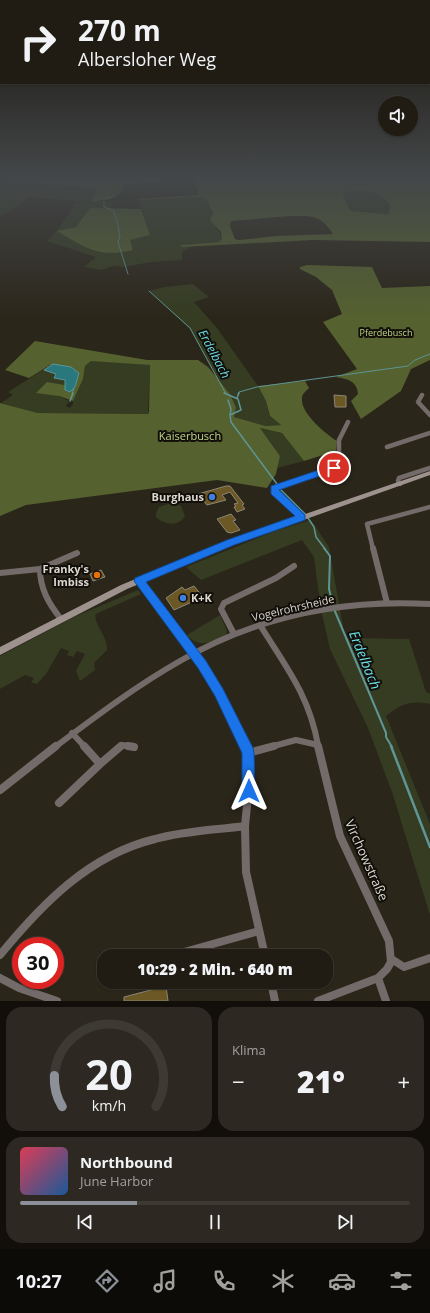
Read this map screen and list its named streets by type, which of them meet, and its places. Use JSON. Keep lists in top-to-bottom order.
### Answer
{
  "streets": {
    "street": ["Vogelrohrsheide", "Virchowstraße"]
  },
  "crossings": [
    ["Vogelrohrsheide", "Virchowstraße"]
  ],
  "water": ["Erdelbach"],
  "parks": ["Pferdebusch", "Kaiserbusch"],
  "places": ["Burghaus", "Franky's Imbiss", "K+K"],
  "page": {
    "turn": ["270 m", "Albersloher Weg"],
    "limit": "30",
    "trip": "10:29 · 2 Min. · 640 m",
    "tile": "Klima",
    "heat": ["−", "21°", "+"],
    "song": ["Northbound", "June Harbor"],
    "tabs": "10:27",
    "gauge": ["20", "km/h"]
  }
}
